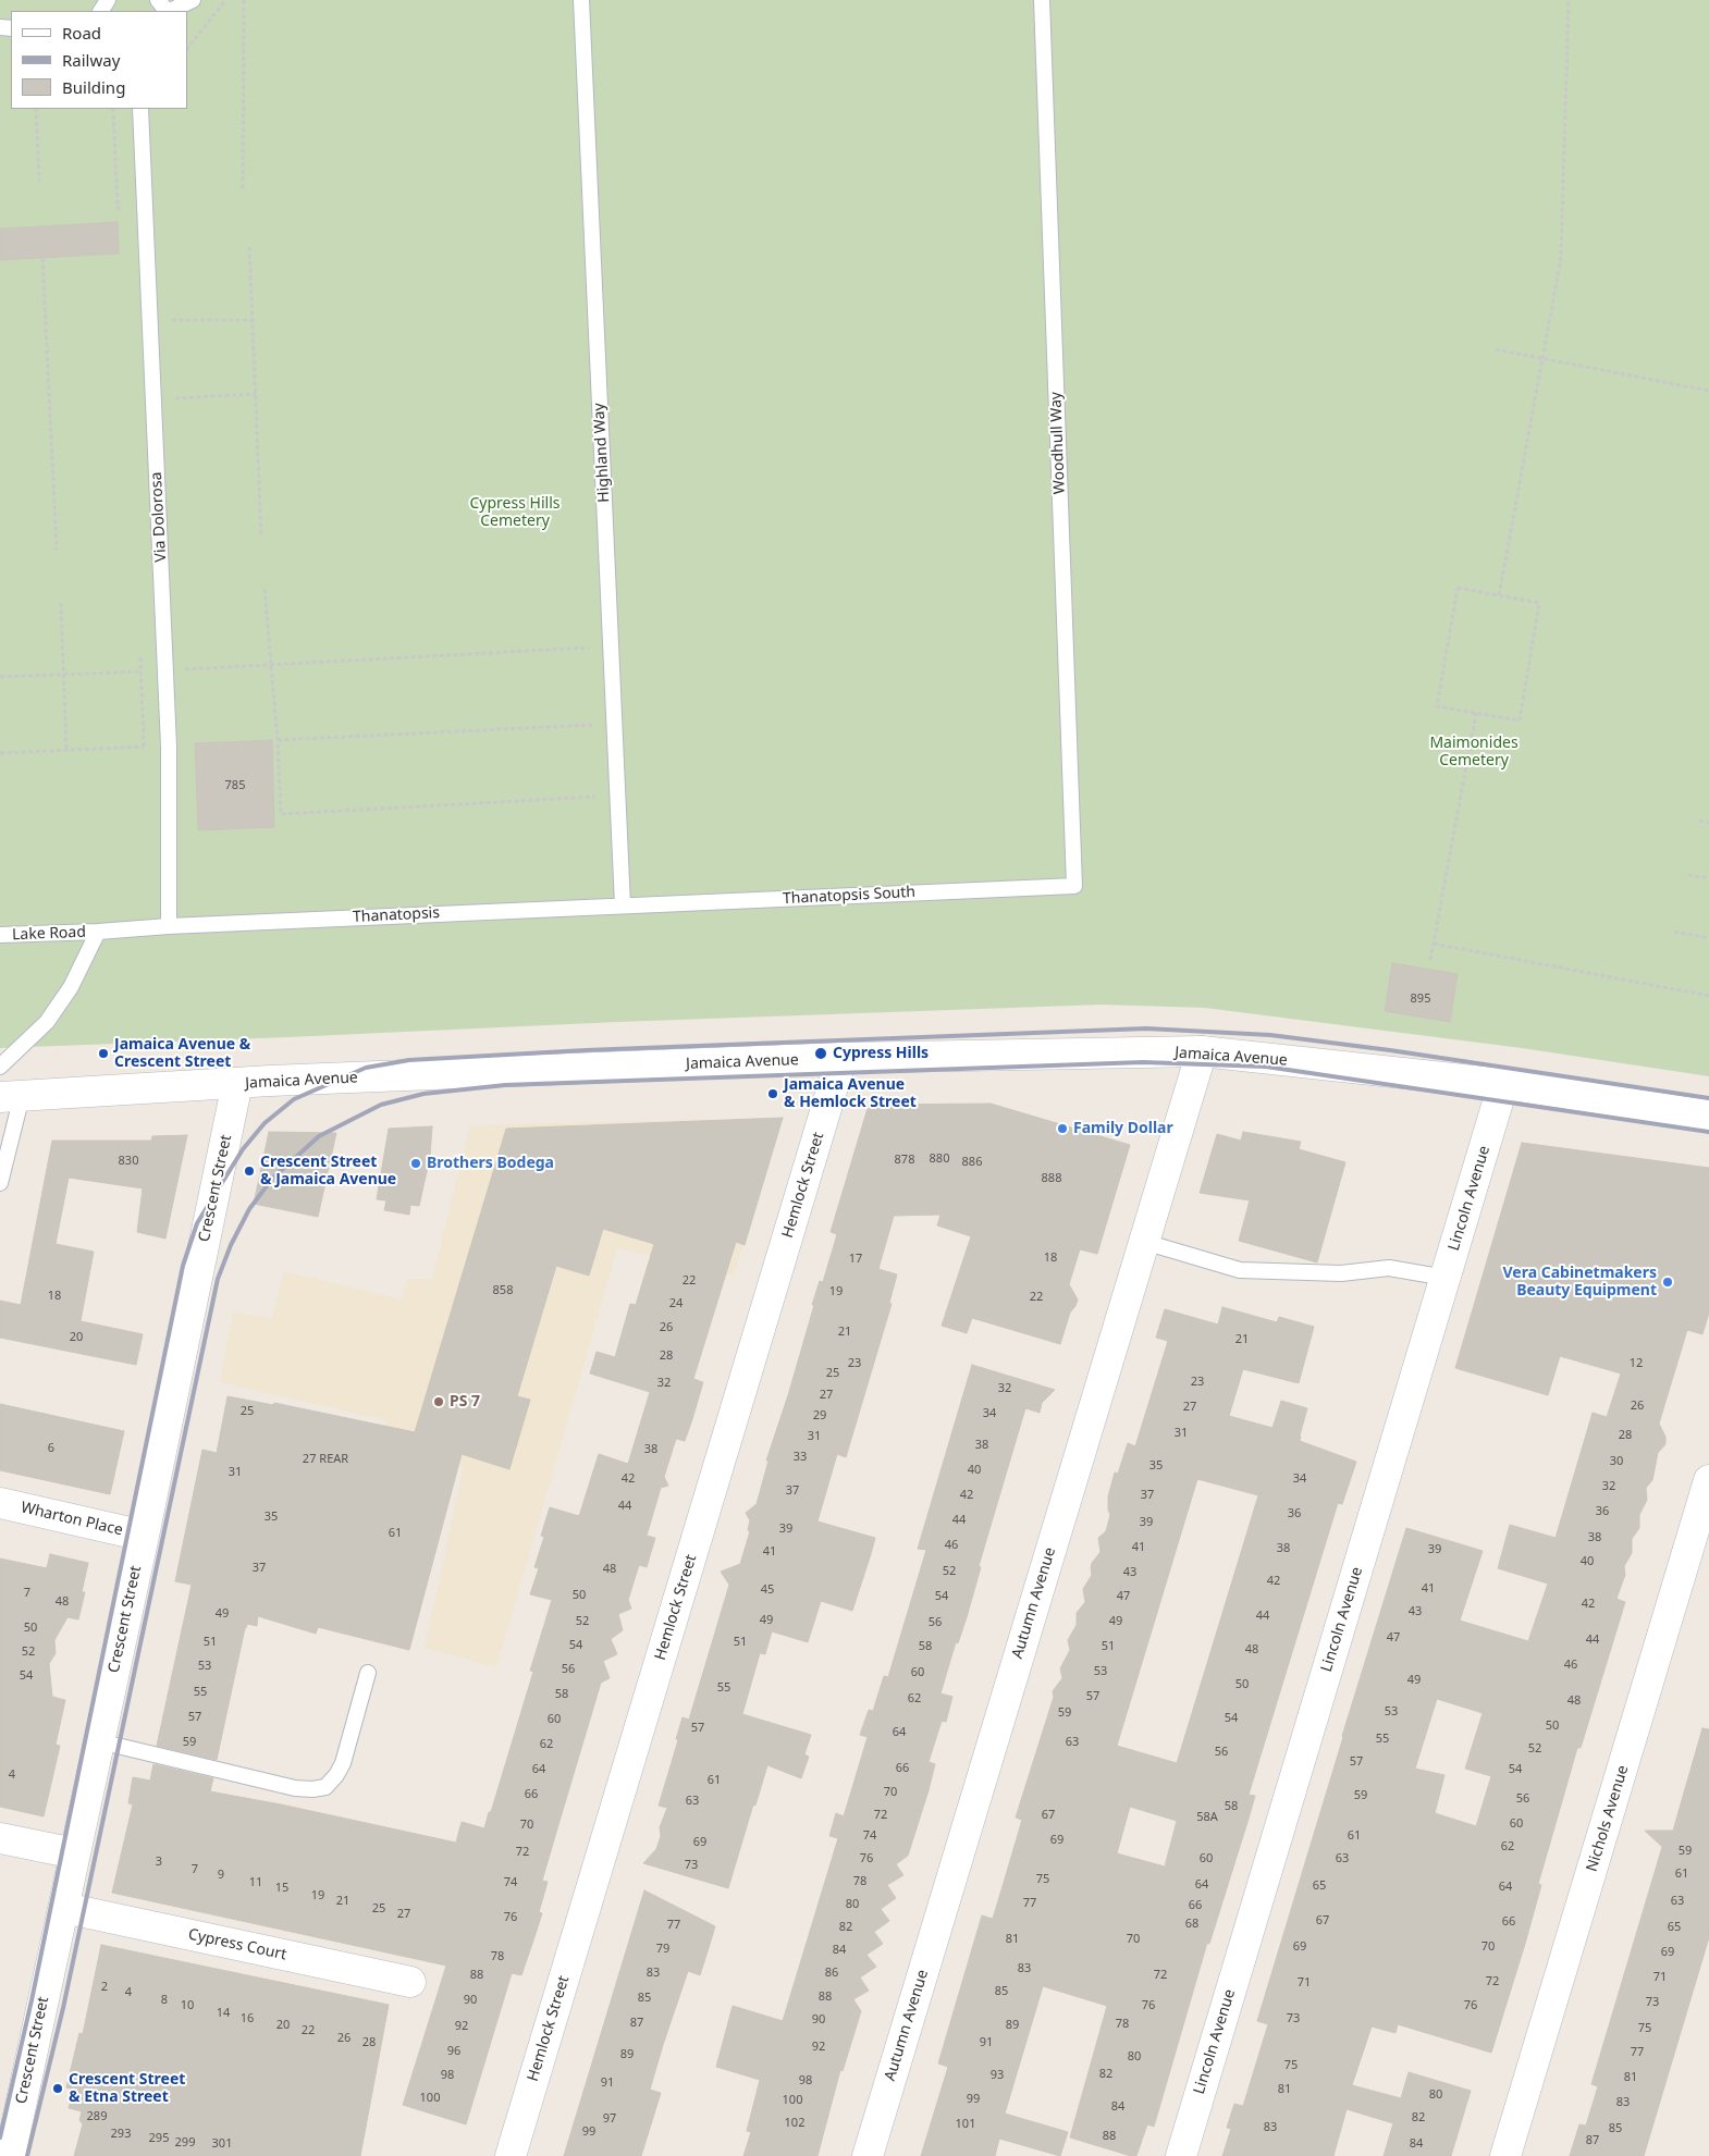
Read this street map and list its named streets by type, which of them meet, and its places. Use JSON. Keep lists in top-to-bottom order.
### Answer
{
  "streets": {
    "street": [
      "Jamaica Avenue",
      "Hemlock Street",
      "Crescent Street",
      "Lincoln Avenue",
      "Wharton Place",
      "Autumn Avenue",
      "Nichols Avenue",
      "Cypress Court"
    ],
    "lane": [
      "Woodhull Way",
      "Highland Way",
      "Via Dolorosa",
      "Thanatopsis South",
      "Thanatopsis",
      "Lake Road"
    ]
  },
  "crossings": [
    ["Woodhull Way", "Thanatopsis South"],
    ["Highland Way", "Thanatopsis South"],
    ["Highland Way", "Thanatopsis"],
    ["Via Dolorosa", "Thanatopsis"],
    ["Thanatopsis South", "Thanatopsis"],
    ["Thanatopsis", "Lake Road"],
    ["Jamaica Avenue", "Hemlock Street"],
    ["Jamaica Avenue", "Crescent Street"],
    ["Jamaica Avenue", "Lincoln Avenue"],
    ["Jamaica Avenue", "Autumn Avenue"],
    ["Crescent Street", "Wharton Place"],
    ["Crescent Street", "Cypress Court"]
  ],
  "parks": ["Cypress Hills Cemetery", "Maimonides Cemetery"],
  "places": [
    "Jamaica Avenue & Crescent Street",
    "Cypress Hills",
    "Jamaica Avenue & Hemlock Street",
    "Family Dollar",
    "Brothers Bodega",
    "Crescent Street & Jamaica Avenue",
    "Vera Cabinetmakers Beauty Equipment",
    "PS 7",
    "Crescent Street & Etna Street"
  ],
  "house_numbers": [
    "785",
    "895",
    "880",
    "878",
    "830",
    "886",
    "888",
    "18",
    "17",
    "22",
    "858",
    "19",
    "18",
    "22",
    "24",
    "26",
    "21",
    "20",
    "21",
    "28",
    "23",
    "12",
    "25",
    "23",
    "32",
    "32",
    "27",
    "26",
    "27",
    "25",
    "34",
    "29",
    "31",
    "28",
    "31",
    "38",
    "6",
    "38",
    "33",
    "27 REAR",
    "30",
    "35",
    "40",
    "31",
    "42",
    "34",
    "32",
    "37",
    "42",
    "37",
    "44",
    "36",
    "36",
    "35",
    "44",
    "39",
    "39",
    "61",
    "38",
    "46",
    "41",
    "38",
    "39",
    "41",
    "40",
    "37",
    "48",
    "52",
    "43",
    "42",
    "41",
    "45",
    "7",
    "50",
    "54",
    "47",
    "48",
    "42",
    "43",
    "49",
    "44",
    "49",
    "52",
    "49",
    "56",
    "50",
    "47",
    "44",
    "51",
    "51",
    "54",
    "58",
    "51",
    "48",
    "52",
    "46",
    "53",
    "56",
    "53",
    "60",
    "54",
    "49",
    "50",
    "55",
    "55",
    "58",
    "57",
    "62",
    "48",
    "53",
    "59",
    "57",
    "54",
    "60",
    "50",
    "57",
    "64",
    "55",
    "59",
    "63",
    "62",
    "52",
    "56",
    "57",
    "66",
    "64",
    "54",
    "4",
    "61",
    "70",
    "66",
    "59",
    "56",
    "63",
    "58",
    "72",
    "67",
    "58A",
    "60",
    "70",
    "74",
    "61",
    "69",
    "69",
    "62",
    "59",
    "72",
    "76",
    "60",
    "63",
    "3",
    "73",
    "7",
    "61",
    "9",
    "75",
    "78",
    "11",
    "74",
    "64",
    "65",
    "64",
    "15",
    "19",
    "21",
    "63",
    "77",
    "80",
    "66",
    "25",
    "27",
    "76",
    "67",
    "66",
    "68",
    "77",
    "82",
    "65",
    "81",
    "70",
    "69",
    "70",
    "79",
    "84",
    "69",
    "78",
    "83",
    "83",
    "86",
    "88",
    "72",
    "71",
    "72",
    "71",
    "2",
    "85",
    "4",
    "88",
    "85",
    "8",
    "90",
    "73",
    "10",
    "76",
    "76",
    "14",
    "16",
    "73",
    "90",
    "87",
    "78",
    "20",
    "89",
    "92",
    "75",
    "22",
    "26",
    "28",
    "91",
    "92",
    "96",
    "77",
    "89",
    "80",
    "75",
    "82",
    "98",
    "93",
    "81",
    "98",
    "91",
    "81",
    "80",
    "100",
    "99",
    "100",
    "83",
    "84",
    "289",
    "82",
    "97",
    "102",
    "101",
    "83",
    "85",
    "99",
    "293",
    "88",
    "295",
    "87",
    "299",
    "301",
    "84"
  ],
  "legend": ["Road", "Railway", "Building"]
}
